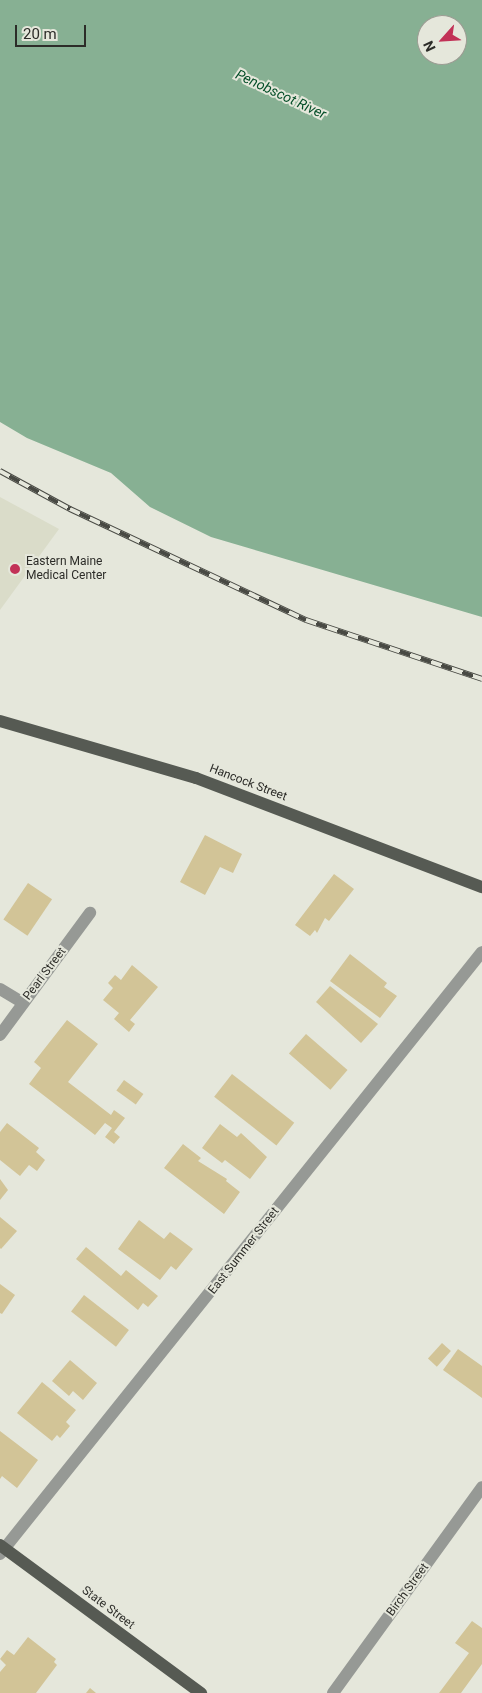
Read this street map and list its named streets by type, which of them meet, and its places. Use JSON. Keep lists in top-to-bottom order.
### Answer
{
  "streets": {
    "main road": ["Hancock Street", "State Street"],
    "street": ["Pearl Street", "East Summer Street", "Birch Street"]
  },
  "crossings": [
    ["East Summer Street", "State Street"]
  ],
  "water": ["Penobscot River"],
  "places": ["Eastern Maine Medical Center"],
  "scale_bar": "20 m",
  "north": "bottom left"
}
